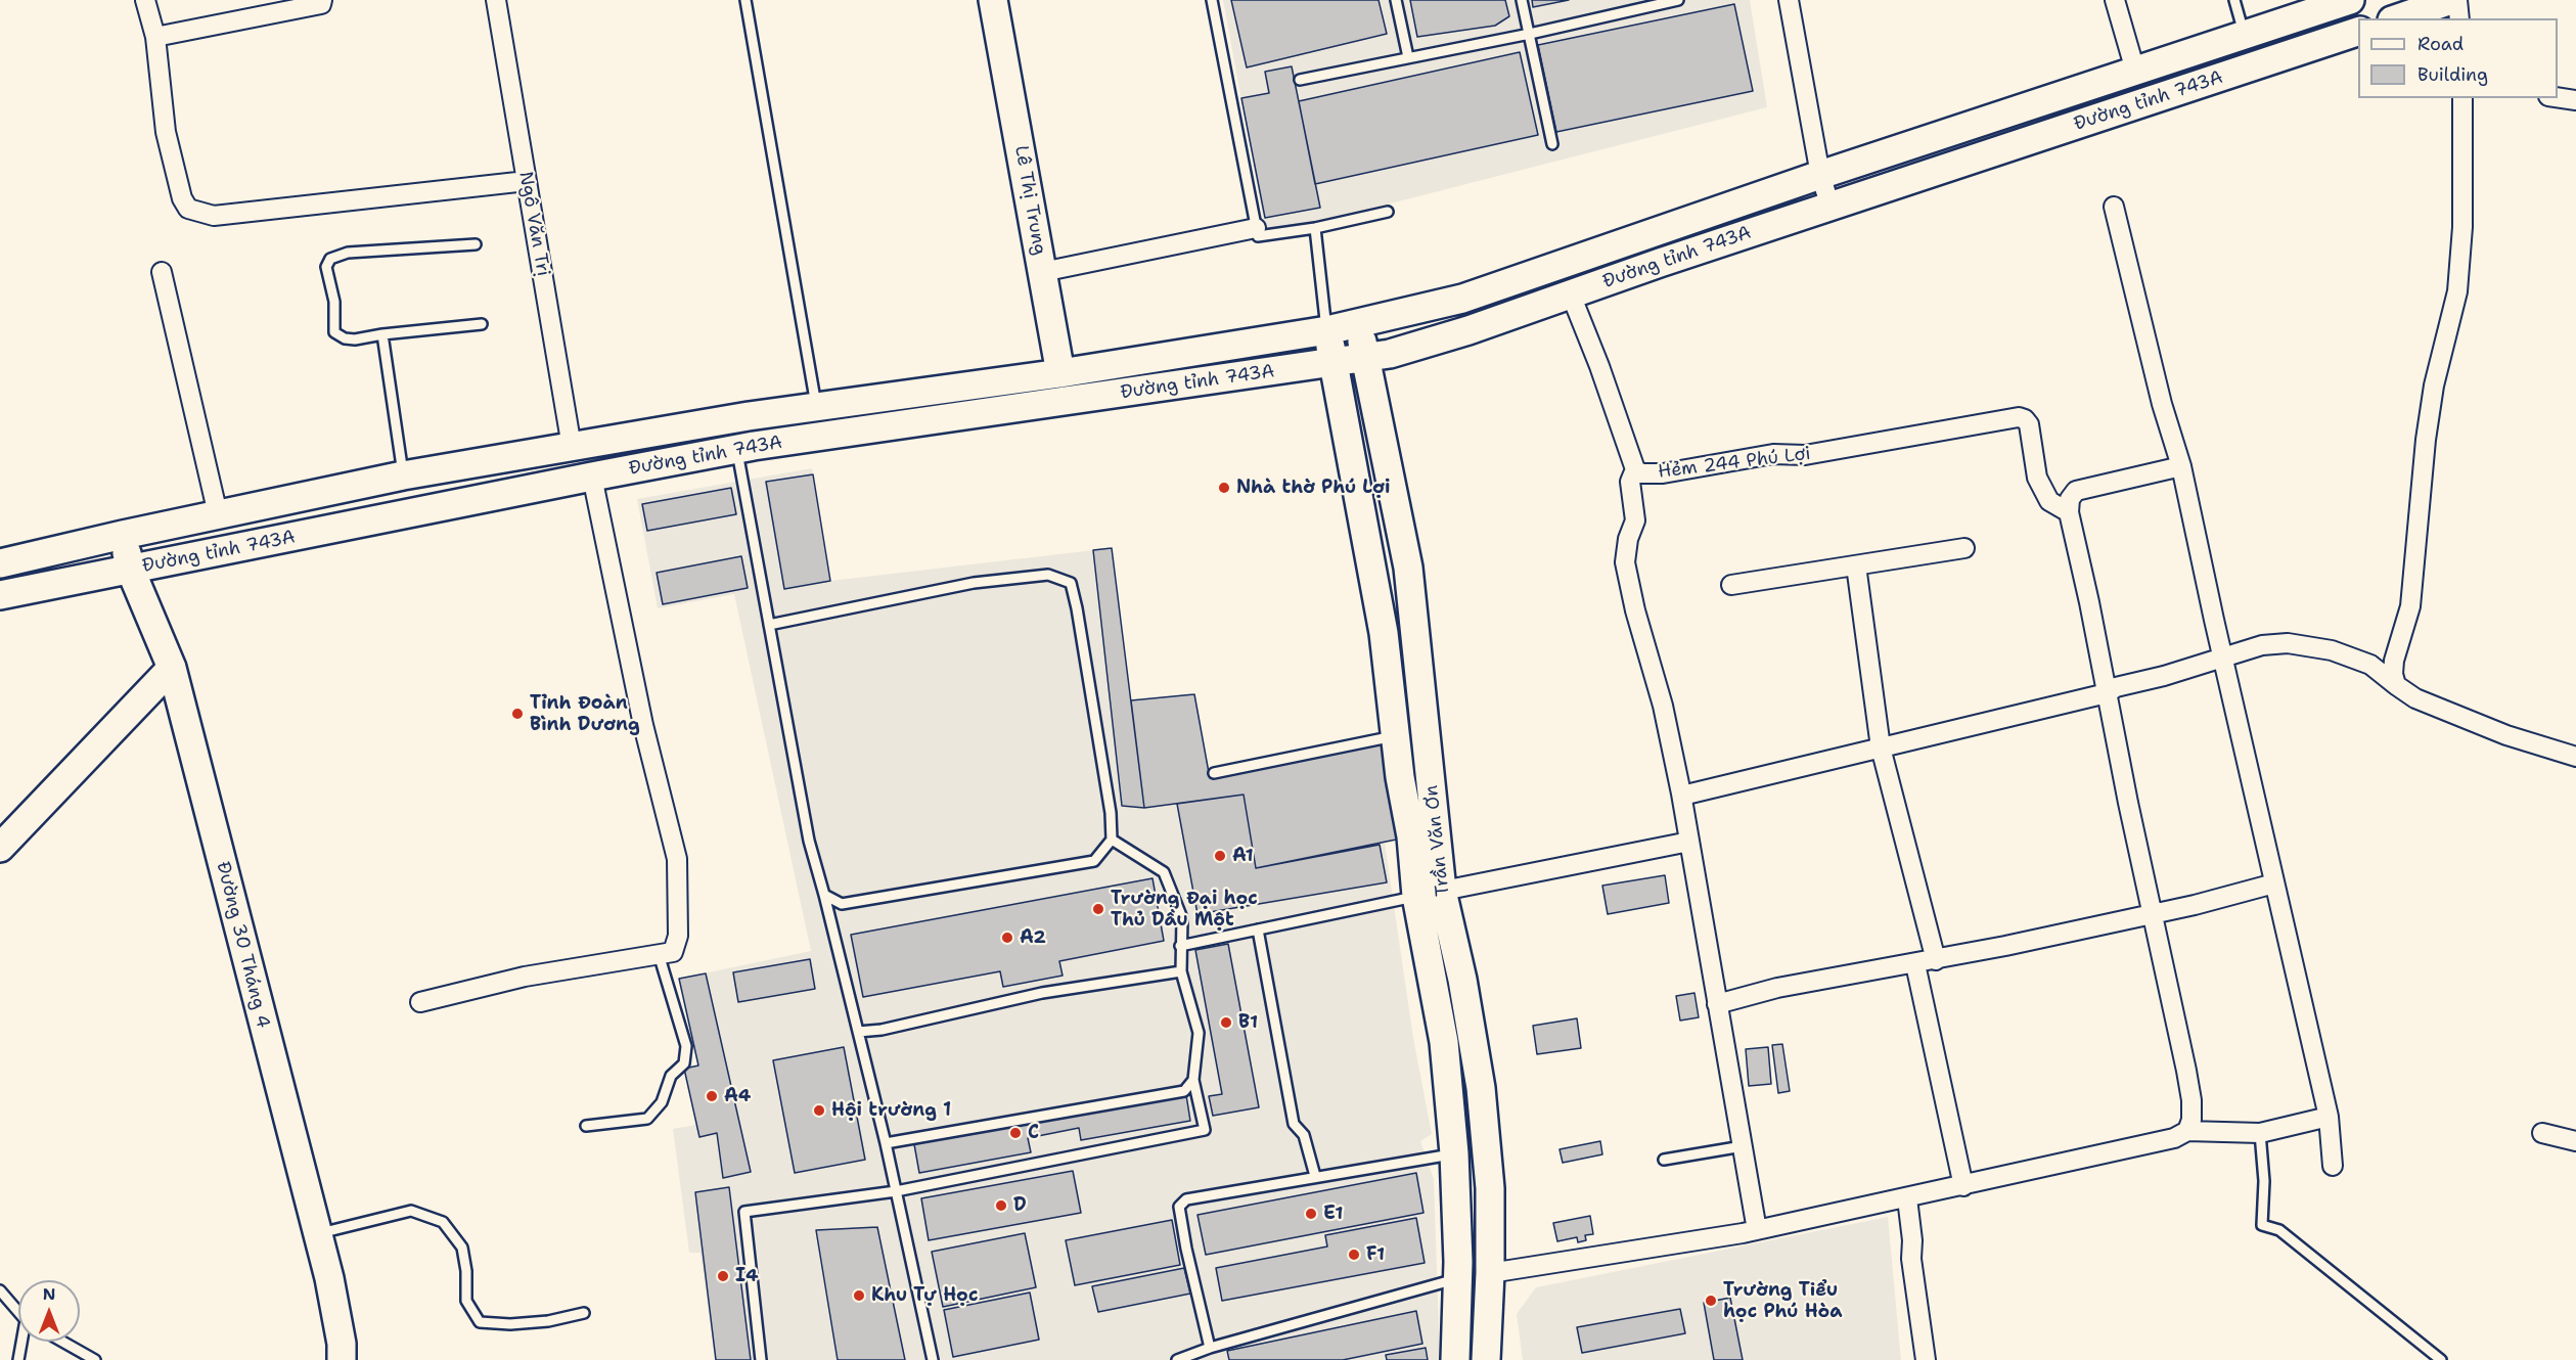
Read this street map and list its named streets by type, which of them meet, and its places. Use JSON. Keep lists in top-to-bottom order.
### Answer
{
  "streets": {
    "main road": [
      "Đường tỉnh 743A",
      "Lê Thị Trung",
      "Trần Văn Ơn",
      "Đường 30 Tháng 4"
    ],
    "street": ["Ngô Văn Trị", "Hẻm 244 Phú Lợi"]
  },
  "crossings": [
    ["Đường tỉnh 743A", "Lê Thị Trung"],
    ["Đường tỉnh 743A", "Ngô Văn Trị"],
    ["Đường tỉnh 743A", "Hẻm 244 Phú Lợi"],
    ["Đường tỉnh 743A", "Trần Văn Ơn"],
    ["Đường tỉnh 743A", "Đường 30 Tháng 4"]
  ],
  "places": [
    "Nhà thờ Phú Lợi",
    "Tỉnh Đoàn Bình Dương",
    "A1",
    "Trường Đại học Thủ Dầu Một",
    "A2",
    "B1",
    "A4",
    "Hội trường 1",
    "C",
    "D",
    "E1",
    "F1",
    "I4",
    "Khu Tự Học",
    "Trường Tiểu học Phú Hòa"
  ],
  "legend": ["Road", "Building"],
  "north": "top"
}
